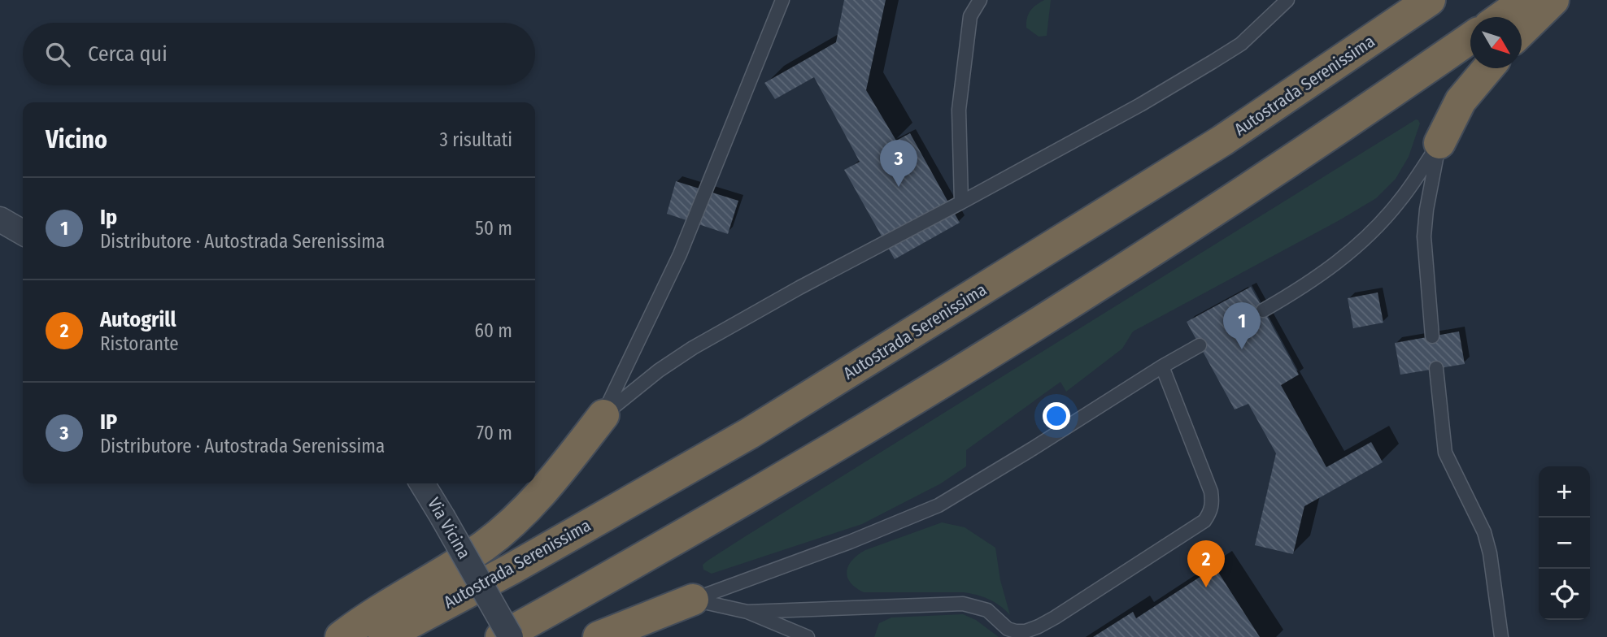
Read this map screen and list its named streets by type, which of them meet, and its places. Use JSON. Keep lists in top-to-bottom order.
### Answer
{
  "streets": {
    "highway": ["Autostrada Serenissima"],
    "street": ["Via Vicina"]
  },
  "north": "bottom right",
  "page": {
    "search": "Cerca qui",
    "heading": ["Vicino", "3 risultati"],
    "pins": ["3", "1", "2"],
    "list": [
      {
        "mark": "1",
        "name": "Ip",
        "note": "Distributore · Autostrada Serenissima",
        "value": "50 m"
      },
      {
        "mark": "2",
        "name": "Autogrill",
        "note": "Ristorante",
        "value": "60 m"
      },
      {
        "mark": "3",
        "name": "IP",
        "note": "Distributore · Autostrada Serenissima",
        "value": "70 m"
      }
    ],
    "map_buttons": ["+", "−"]
  }
}
